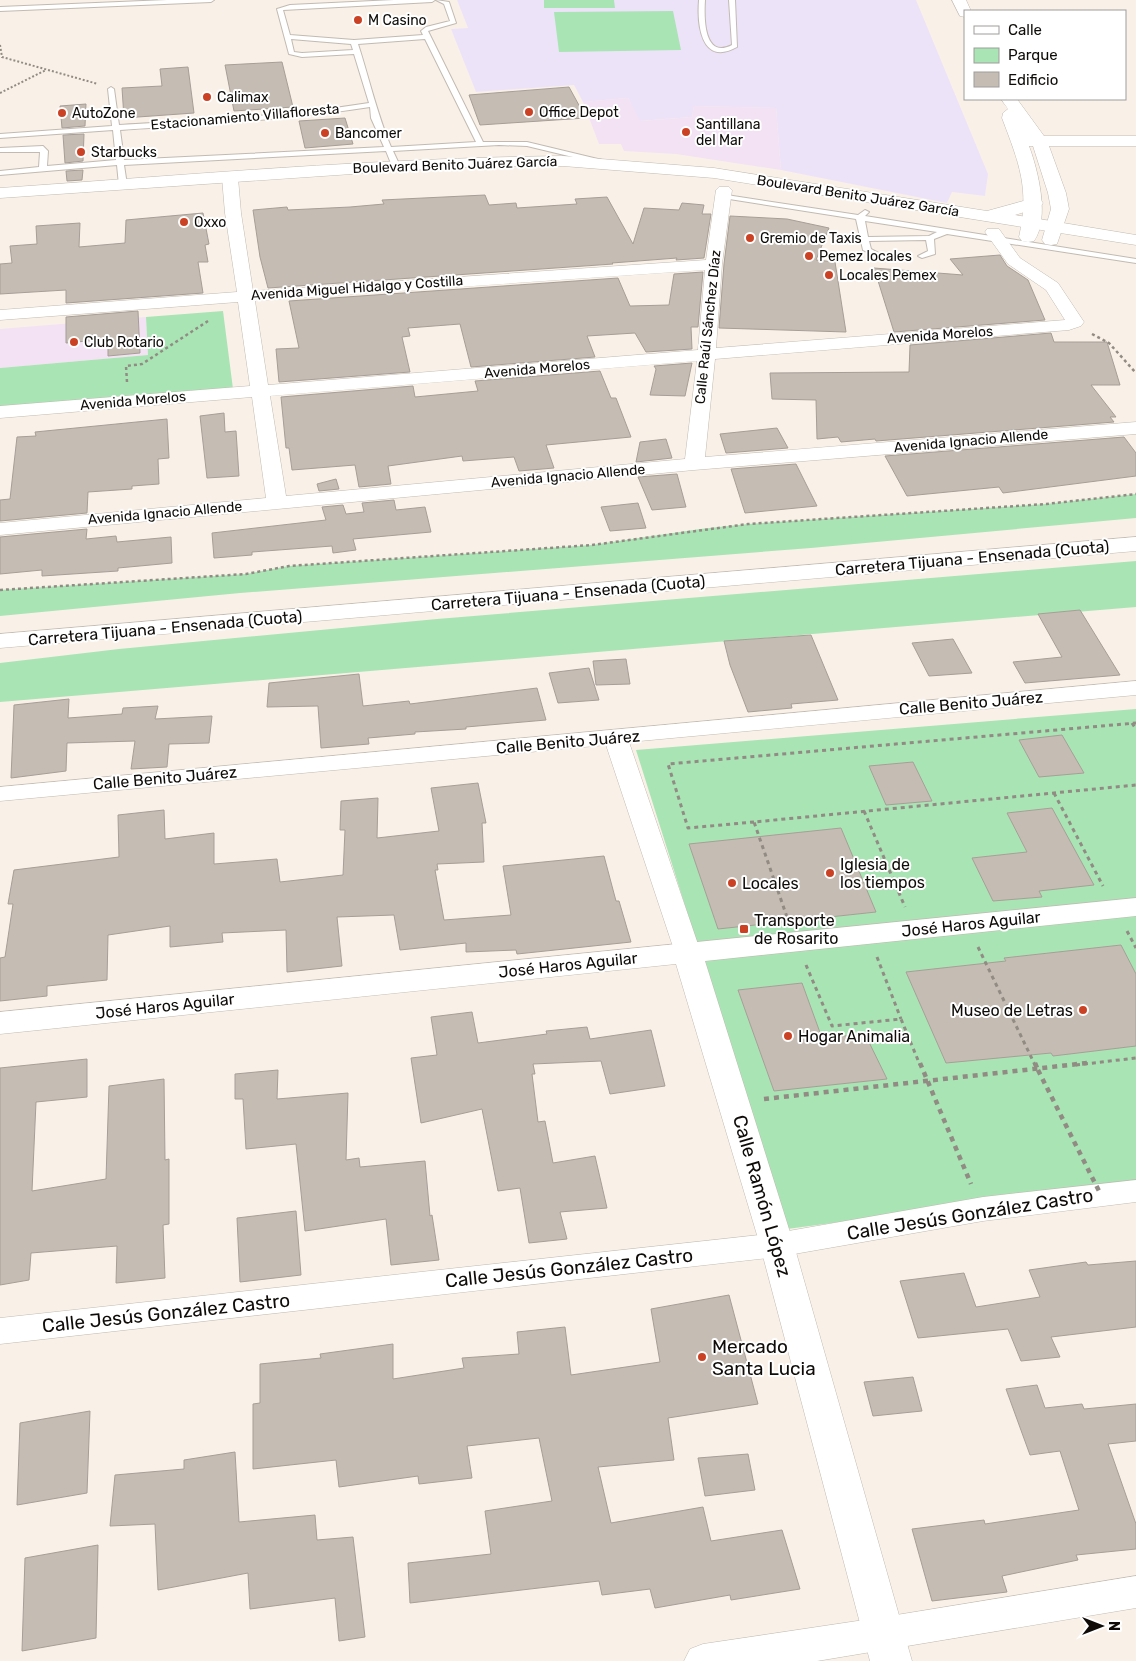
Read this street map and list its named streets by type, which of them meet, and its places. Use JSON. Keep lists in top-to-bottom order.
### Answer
{
  "streets": {
    "main road": [
      "Boulevard Benito Juárez García",
      "Carretera Tijuana - Ensenada (Cuota)",
      "José Haros Aguilar",
      "Calle Ramón López"
    ],
    "street": [
      "Avenida Miguel Hidalgo y Costilla",
      "Calle Raúl Sánchez Díaz",
      "Avenida Morelos",
      "Avenida Ignacio Allende",
      "Calle Benito Juárez",
      "Calle Jesús González Castro"
    ],
    "lane": ["Estacionamiento Villafloresta"]
  },
  "crossings": [
    ["Boulevard Benito Juárez García", "Calle Raúl Sánchez Díaz"],
    ["Avenida Miguel Hidalgo y Costilla", "Calle Raúl Sánchez Díaz"],
    ["Calle Raúl Sánchez Díaz", "Avenida Morelos"],
    ["Calle Raúl Sánchez Díaz", "Avenida Ignacio Allende"],
    ["Calle Benito Juárez", "Calle Ramón López"],
    ["José Haros Aguilar", "Calle Ramón López"],
    ["Calle Ramón López", "Calle Jesús González Castro"]
  ],
  "places": {
    "other": [
      "M Casino",
      "Calimax",
      "Office Depot",
      "AutoZone",
      "Santillana del Mar",
      "Bancomer",
      "Starbucks",
      "Oxxo",
      "Gremio de Taxis",
      "Pemez locales",
      "Locales Pemex",
      "Club Rotario",
      "Iglesia de los tiempos",
      "Locales",
      "Museo de Letras",
      "Hogar Animalia",
      "Mercado Santa Lucia"
    ],
    "transit": ["Transporte de Rosarito"]
  },
  "legend": ["Calle", "Parque", "Edificio"],
  "north": "right"
}
